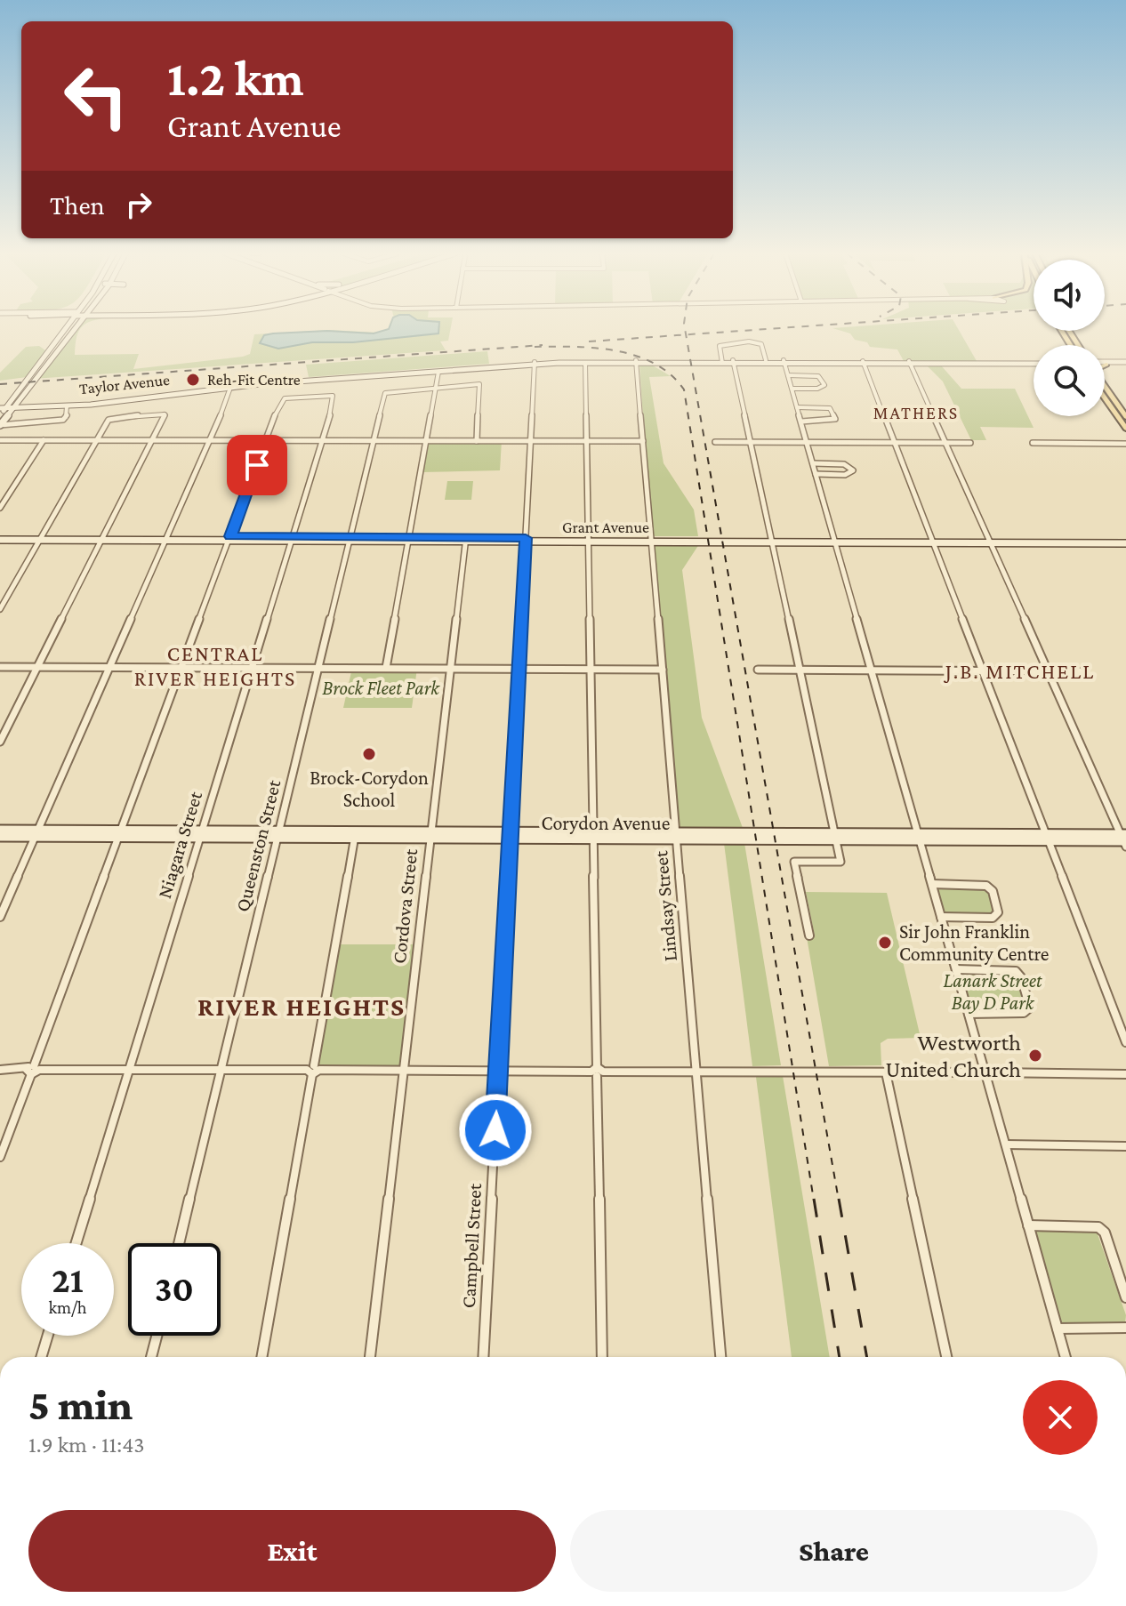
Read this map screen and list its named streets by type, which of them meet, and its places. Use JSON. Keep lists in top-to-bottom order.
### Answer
{
  "streets": {
    "main road": ["Taylor Avenue", "Grant Avenue", "Corydon Avenue"],
    "street": [
      "Niagara Street",
      "Queenston Street",
      "Cordova Street",
      "Lindsay Street",
      "Campbell Street"
    ]
  },
  "crossings": [
    ["Taylor Avenue", "Lindsay Street"],
    ["Taylor Avenue", "Campbell Street"],
    ["Grant Avenue", "Niagara Street"],
    ["Grant Avenue", "Queenston Street"],
    ["Grant Avenue", "Cordova Street"],
    ["Grant Avenue", "Lindsay Street"],
    ["Grant Avenue", "Campbell Street"],
    ["Corydon Avenue", "Niagara Street"],
    ["Corydon Avenue", "Queenston Street"],
    ["Corydon Avenue", "Cordova Street"],
    ["Corydon Avenue", "Lindsay Street"],
    ["Corydon Avenue", "Campbell Street"]
  ],
  "districts": [
    "MATHERS",
    "CENTRAL RIVER HEIGHTS",
    "J.B. MITCHELL",
    "RIVER HEIGHTS"
  ],
  "parks": ["Brock Fleet Park", "Lanark Street Bay D Park"],
  "places": [
    "Reh-Fit Centre",
    "Brock-Corydon School",
    "Sir John Franklin Community Centre",
    "Westworth United Church"
  ],
  "page": {
    "turn": ["1.2 km", "Grant Avenue"],
    "then": "Then",
    "speed": "21 km/h",
    "limit": "30",
    "heading": ["5 min", "1.9 km · 11:43"],
    "buttons": ["Exit", "Share"]
  }
}
